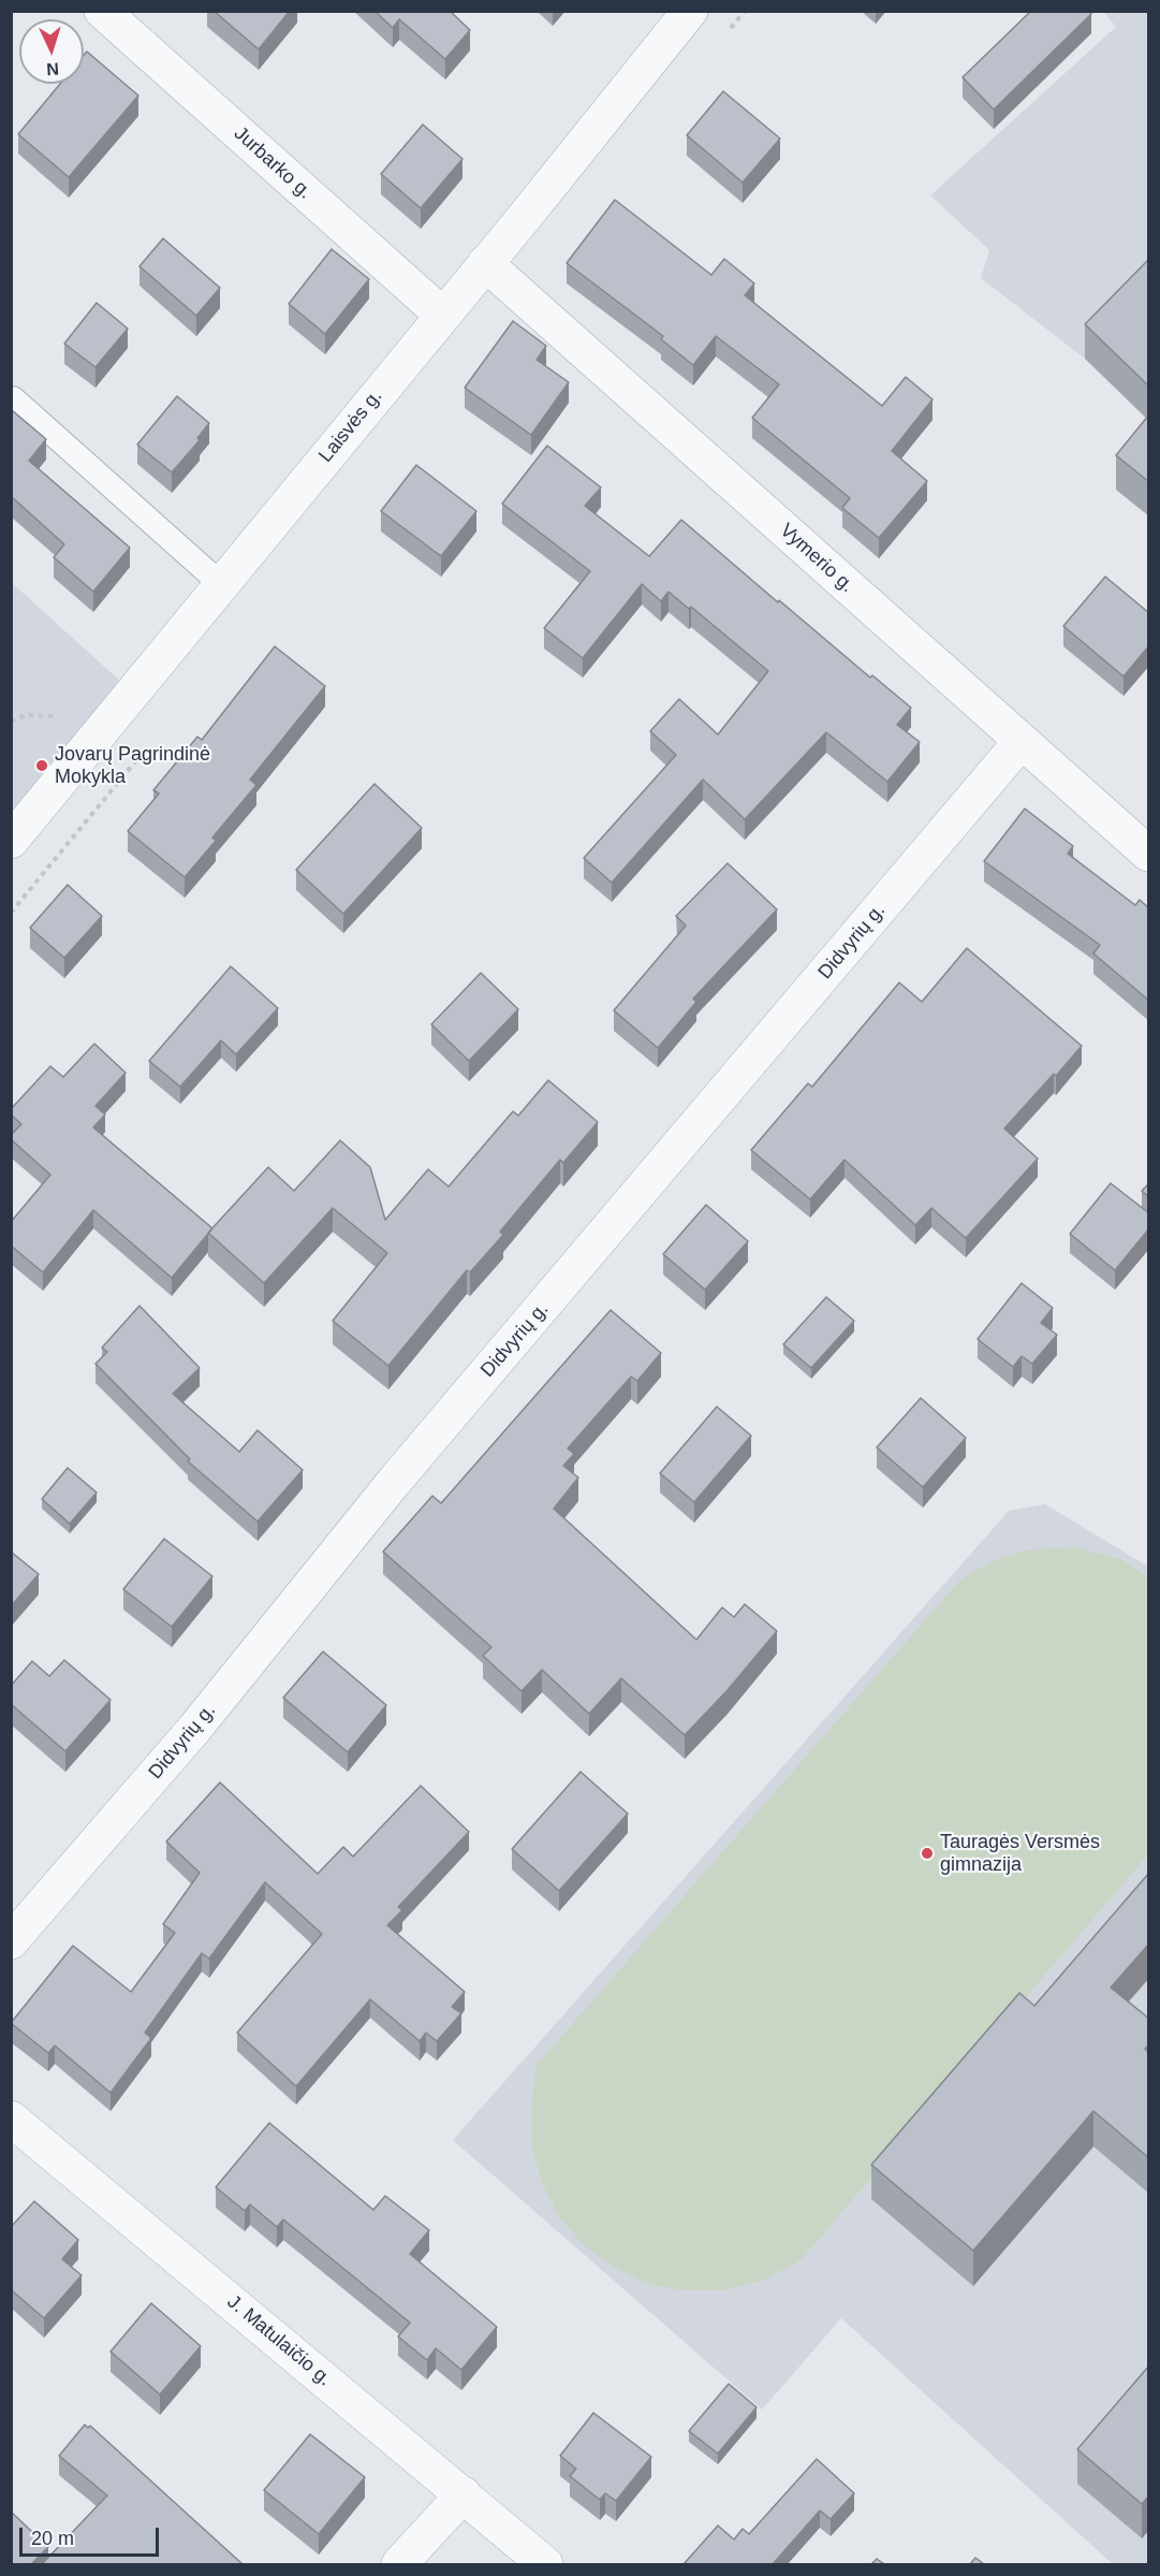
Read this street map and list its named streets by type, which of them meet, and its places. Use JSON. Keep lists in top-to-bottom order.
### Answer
{
  "streets": {
    "street": [
      "Jurbarko g.",
      "Laisvės g.",
      "Vymerio g.",
      "Didvyrių g.",
      "J. Matulaičio g."
    ]
  },
  "crossings": [
    ["Jurbarko g.", "Laisvės g."],
    ["Laisvės g.", "Vymerio g."],
    ["Vymerio g.", "Didvyrių g."]
  ],
  "places": ["Jovarų Pagrindinė Mokykla", "Tauragės Versmės gimnazija"],
  "scale_bar": "20 m",
  "north": "bottom"
}
